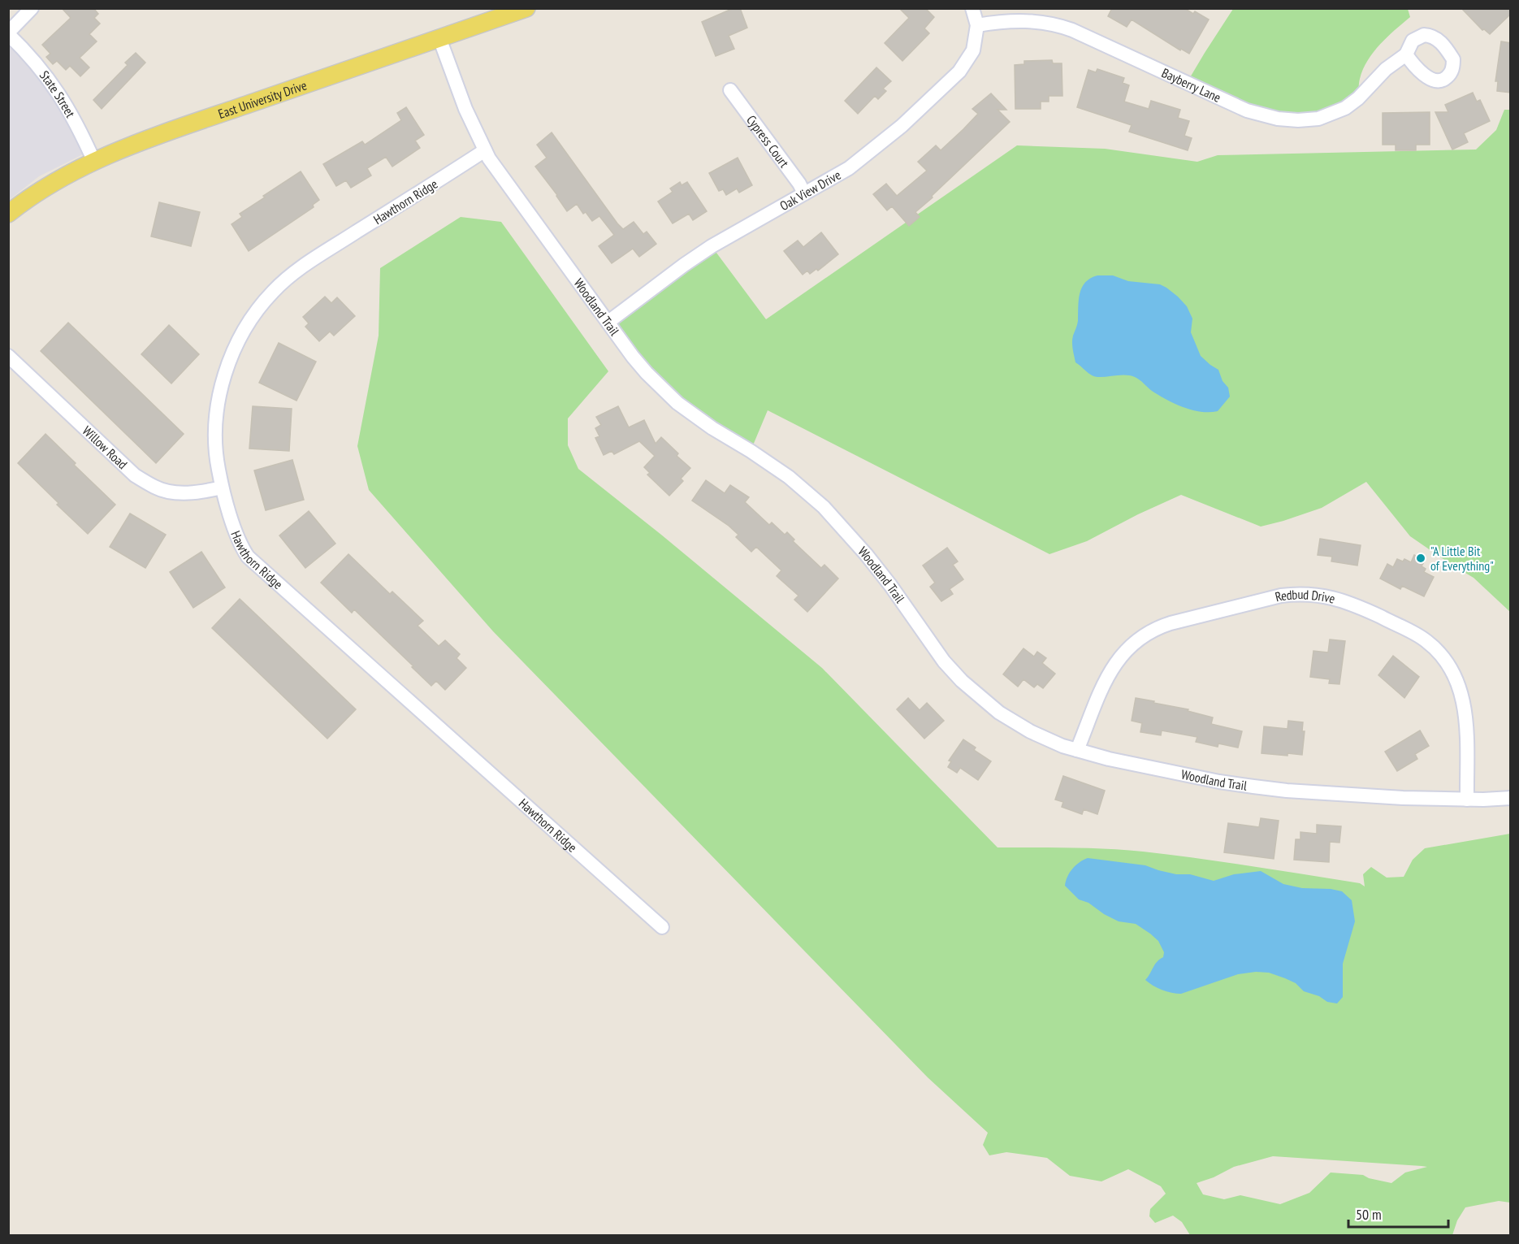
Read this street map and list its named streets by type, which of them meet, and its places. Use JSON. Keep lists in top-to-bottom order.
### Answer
{
  "streets": {
    "main road": ["East University Drive"],
    "street": [
      "Bayberry Lane",
      "State Street",
      "Cypress Court",
      "Oak View Drive",
      "Hawthorn Ridge",
      "Woodland Trail",
      "Willow Road",
      "Redbud Drive"
    ]
  },
  "crossings": [
    ["Bayberry Lane", "Oak View Drive"],
    ["State Street", "East University Drive"],
    ["East University Drive", "Woodland Trail"],
    ["Cypress Court", "Oak View Drive"],
    ["Oak View Drive", "Woodland Trail"],
    ["Hawthorn Ridge", "Woodland Trail"],
    ["Hawthorn Ridge", "Willow Road"],
    ["Woodland Trail", "Redbud Drive"]
  ],
  "places": ["\"A Little Bit of Everything\""],
  "scale_bar": "50 m"
}
